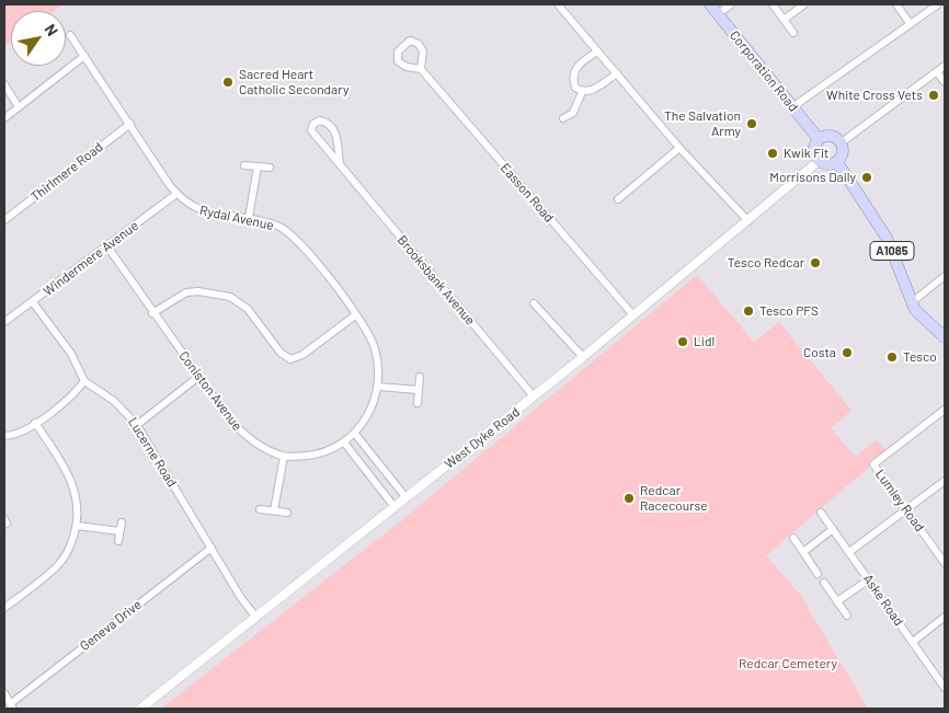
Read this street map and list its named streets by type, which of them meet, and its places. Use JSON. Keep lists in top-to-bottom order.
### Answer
{
  "streets": {
    "main road": ["Corporation Road", "A1085"],
    "street": [
      "Thirlmere Road",
      "Easson Road",
      "Rydal Avenue",
      "Windermere Avenue",
      "Brooksbank Avenue",
      "Coniston Avenue",
      "West Dyke Road",
      "Lucerne Road",
      "Lumley Road",
      "Aske Road",
      "Geneva Drive"
    ]
  },
  "crossings": [
    ["Corporation Road", "A1085"],
    ["Corporation Road", "West Dyke Road"],
    ["Thirlmere Road", "Rydal Avenue"],
    ["Easson Road", "West Dyke Road"],
    ["Rydal Avenue", "Windermere Avenue"],
    ["A1085", "West Dyke Road"],
    ["Windermere Avenue", "Coniston Avenue"],
    ["Brooksbank Avenue", "West Dyke Road"],
    ["West Dyke Road", "Lucerne Road"],
    ["Lucerne Road", "Geneva Drive"]
  ],
  "parks": ["Redcar Cemetery"],
  "places": [
    "Sacred Heart Catholic Secondary",
    "White Cross Vets",
    "The Salvation Army",
    "Kwik Fit",
    "Morrisons Daily",
    "Tesco Redcar",
    "Tesco PFS",
    "Lidl",
    "Costa",
    "Tesco",
    "Redcar Racecourse"
  ],
  "north": "top right"
}
